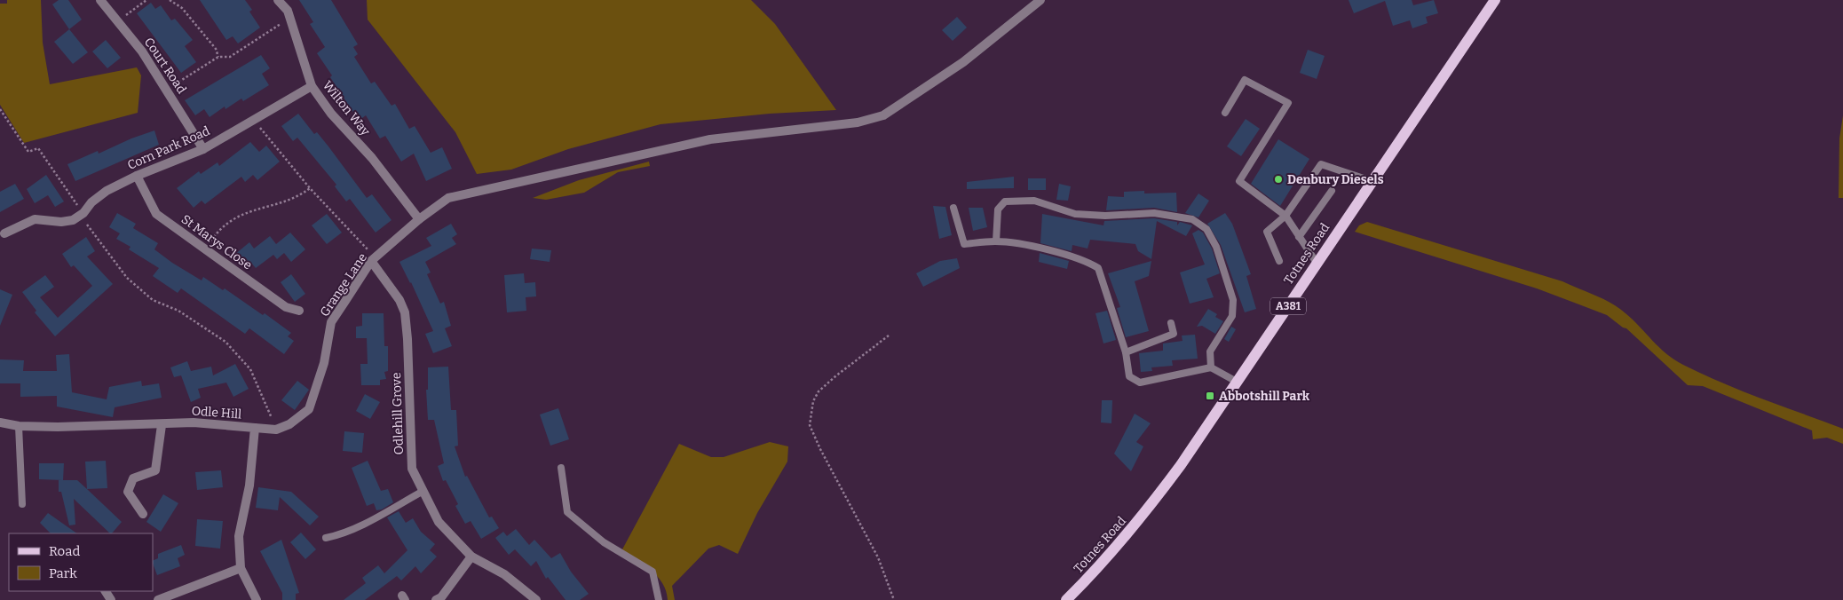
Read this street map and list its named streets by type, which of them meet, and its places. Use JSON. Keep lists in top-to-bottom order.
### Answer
{
  "streets": {
    "main road": ["Totnes Road", "A381"],
    "street": [
      "Court Road",
      "Wilton Way",
      "Corn Park Road",
      "St Marys Close",
      "Grange Lane",
      "Odle Hill",
      "Odlehill Grove"
    ]
  },
  "crossings": [
    ["Court Road", "Corn Park Road"],
    ["Wilton Way", "Corn Park Road"],
    ["Wilton Way", "Grange Lane"],
    ["Corn Park Road", "St Marys Close"],
    ["Grange Lane", "Odlehill Grove"]
  ],
  "places": {
    "other": ["Denbury Diesels"],
    "transit": ["Abbotshill Park"]
  },
  "legend": ["Road", "Park"]
}
